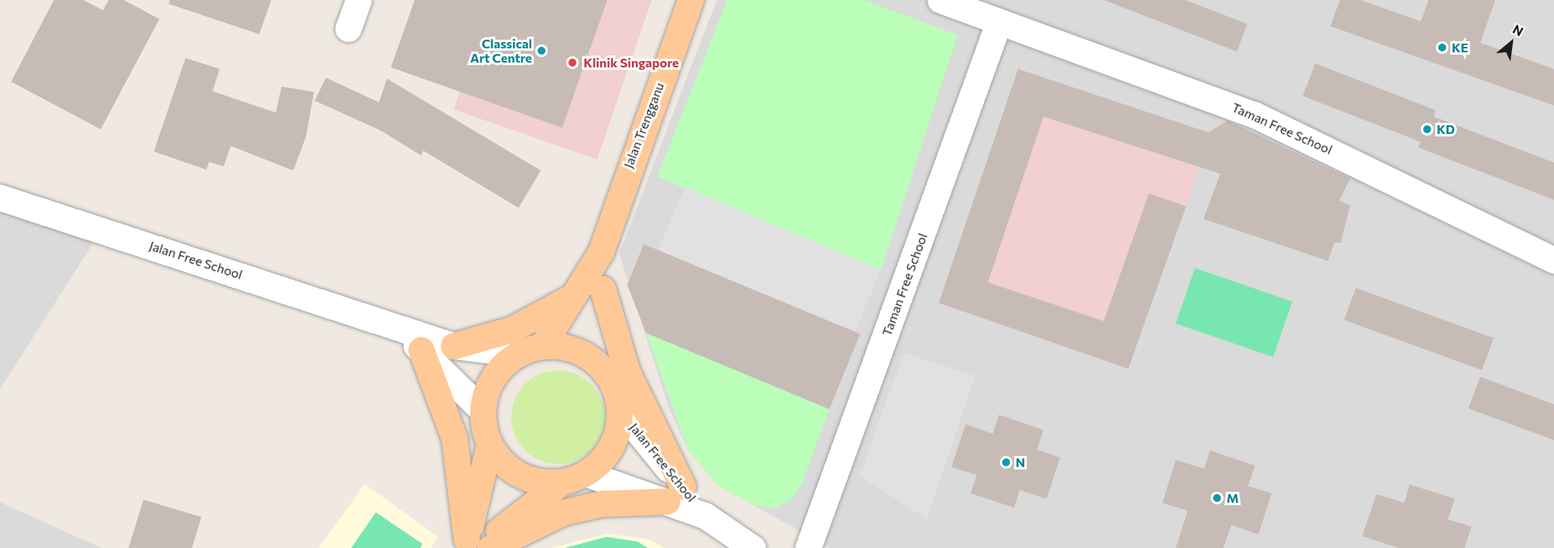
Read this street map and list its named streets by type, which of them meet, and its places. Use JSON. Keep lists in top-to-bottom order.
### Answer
{
  "streets": {
    "main road": ["Jalan Trengganu"],
    "street": ["Taman Free School", "Jalan Free School"]
  },
  "crossings": [
    ["Jalan Trengganu", "Jalan Free School"]
  ],
  "places": [
    "KE",
    "Classical Art Centre",
    "Klinik Singapore",
    "KD",
    "N",
    "M"
  ],
  "north": "top right"
}
